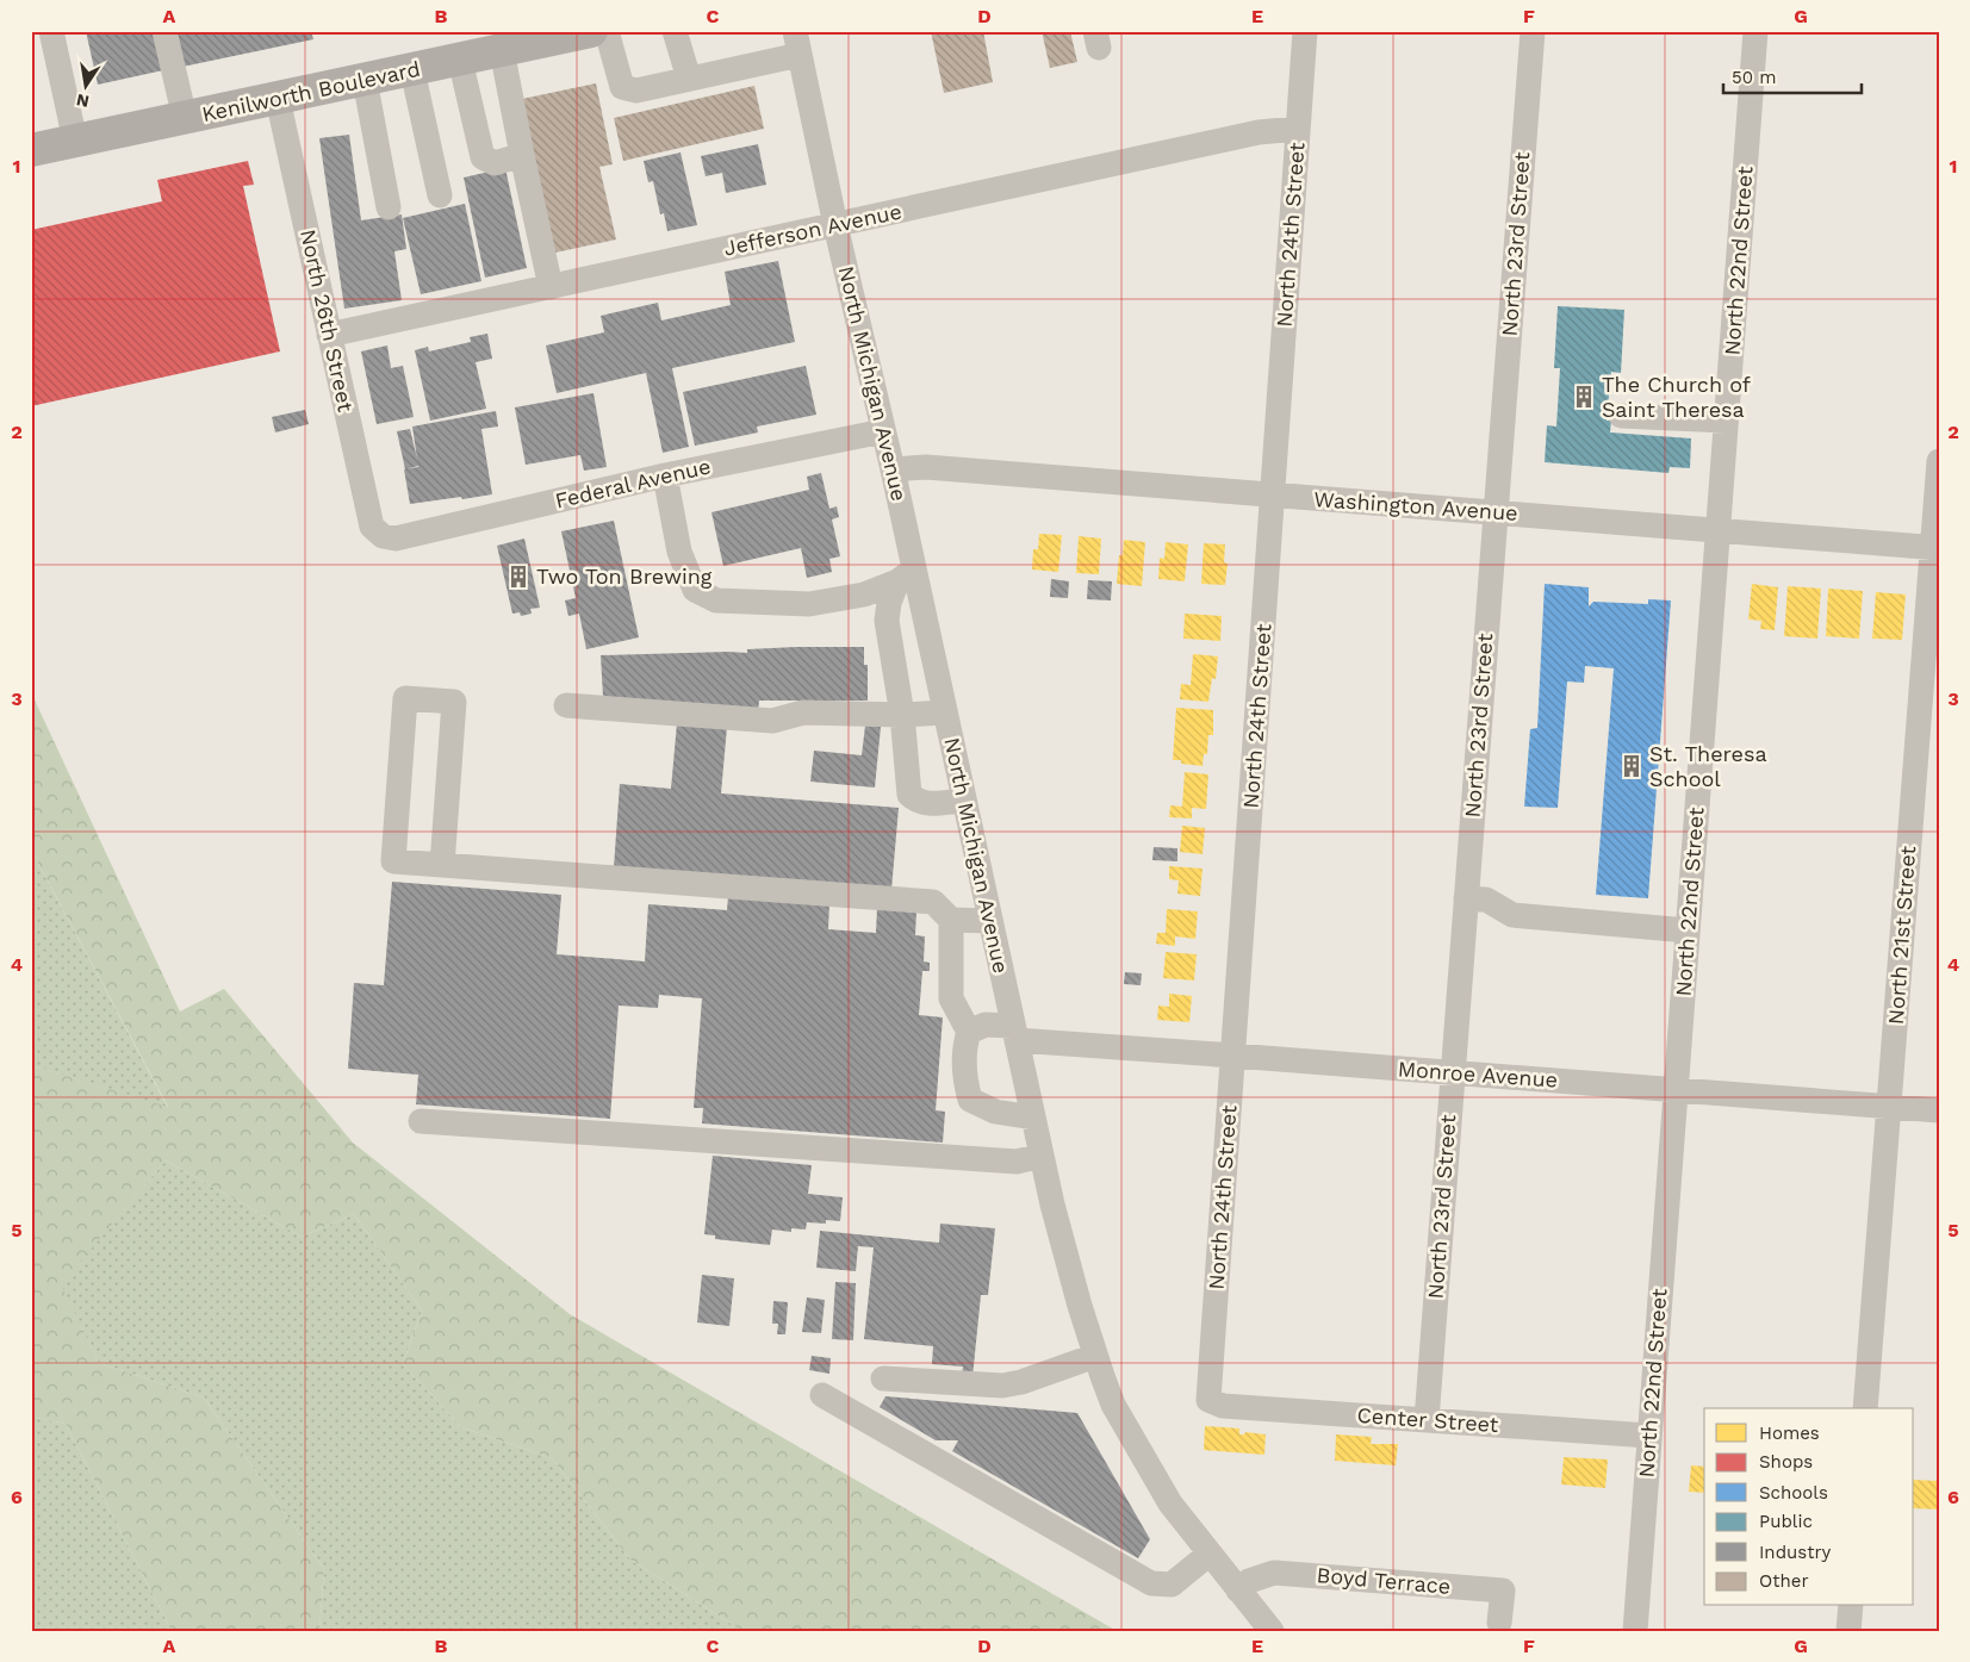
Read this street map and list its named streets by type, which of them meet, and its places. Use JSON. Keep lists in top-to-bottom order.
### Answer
{
  "streets": {
    "main road": ["Kenilworth Boulevard"],
    "street": [
      "Jefferson Avenue",
      "North 24th Street",
      "North 23rd Street",
      "North 22nd Street",
      "North 26th Street",
      "North Michigan Avenue",
      "Federal Avenue",
      "Washington Avenue",
      "North 21st Street",
      "Monroe Avenue",
      "Center Street",
      "Boyd Terrace"
    ]
  },
  "crossings": [
    ["Kenilworth Boulevard", "North 26th Street"],
    ["Jefferson Avenue", "North 24th Street"],
    ["Jefferson Avenue", "North 26th Street"],
    ["Jefferson Avenue", "North Michigan Avenue"],
    ["North 24th Street", "Washington Avenue"],
    ["North 24th Street", "Monroe Avenue"],
    ["North 24th Street", "Center Street"],
    ["North 23rd Street", "Washington Avenue"],
    ["North 23rd Street", "Monroe Avenue"],
    ["North 23rd Street", "Center Street"],
    ["North 22nd Street", "Washington Avenue"],
    ["North 22nd Street", "Monroe Avenue"],
    ["North 22nd Street", "Center Street"],
    ["North 26th Street", "Federal Avenue"],
    ["North Michigan Avenue", "Federal Avenue"],
    ["North Michigan Avenue", "Washington Avenue"],
    ["North Michigan Avenue", "Monroe Avenue"],
    ["North Michigan Avenue", "Boyd Terrace"],
    ["Washington Avenue", "North 21st Street"],
    ["North 21st Street", "Monroe Avenue"]
  ],
  "places": {
    "building": ["The Church of Saint Theresa", "Two Ton Brewing", "St. Theresa School"]
  },
  "legend": [
    "Homes",
    "Shops",
    "Schools",
    "Public",
    "Industry",
    "Other"
  ],
  "scale_bar": "50 m",
  "north": "bottom",
  "grid": {
    "columns": [
      "A",
      "B",
      "C",
      "D",
      "E",
      "F",
      "G"
    ],
    "rows": [
      "1",
      "2",
      "3",
      "4",
      "5",
      "6"
    ]
  }
}
